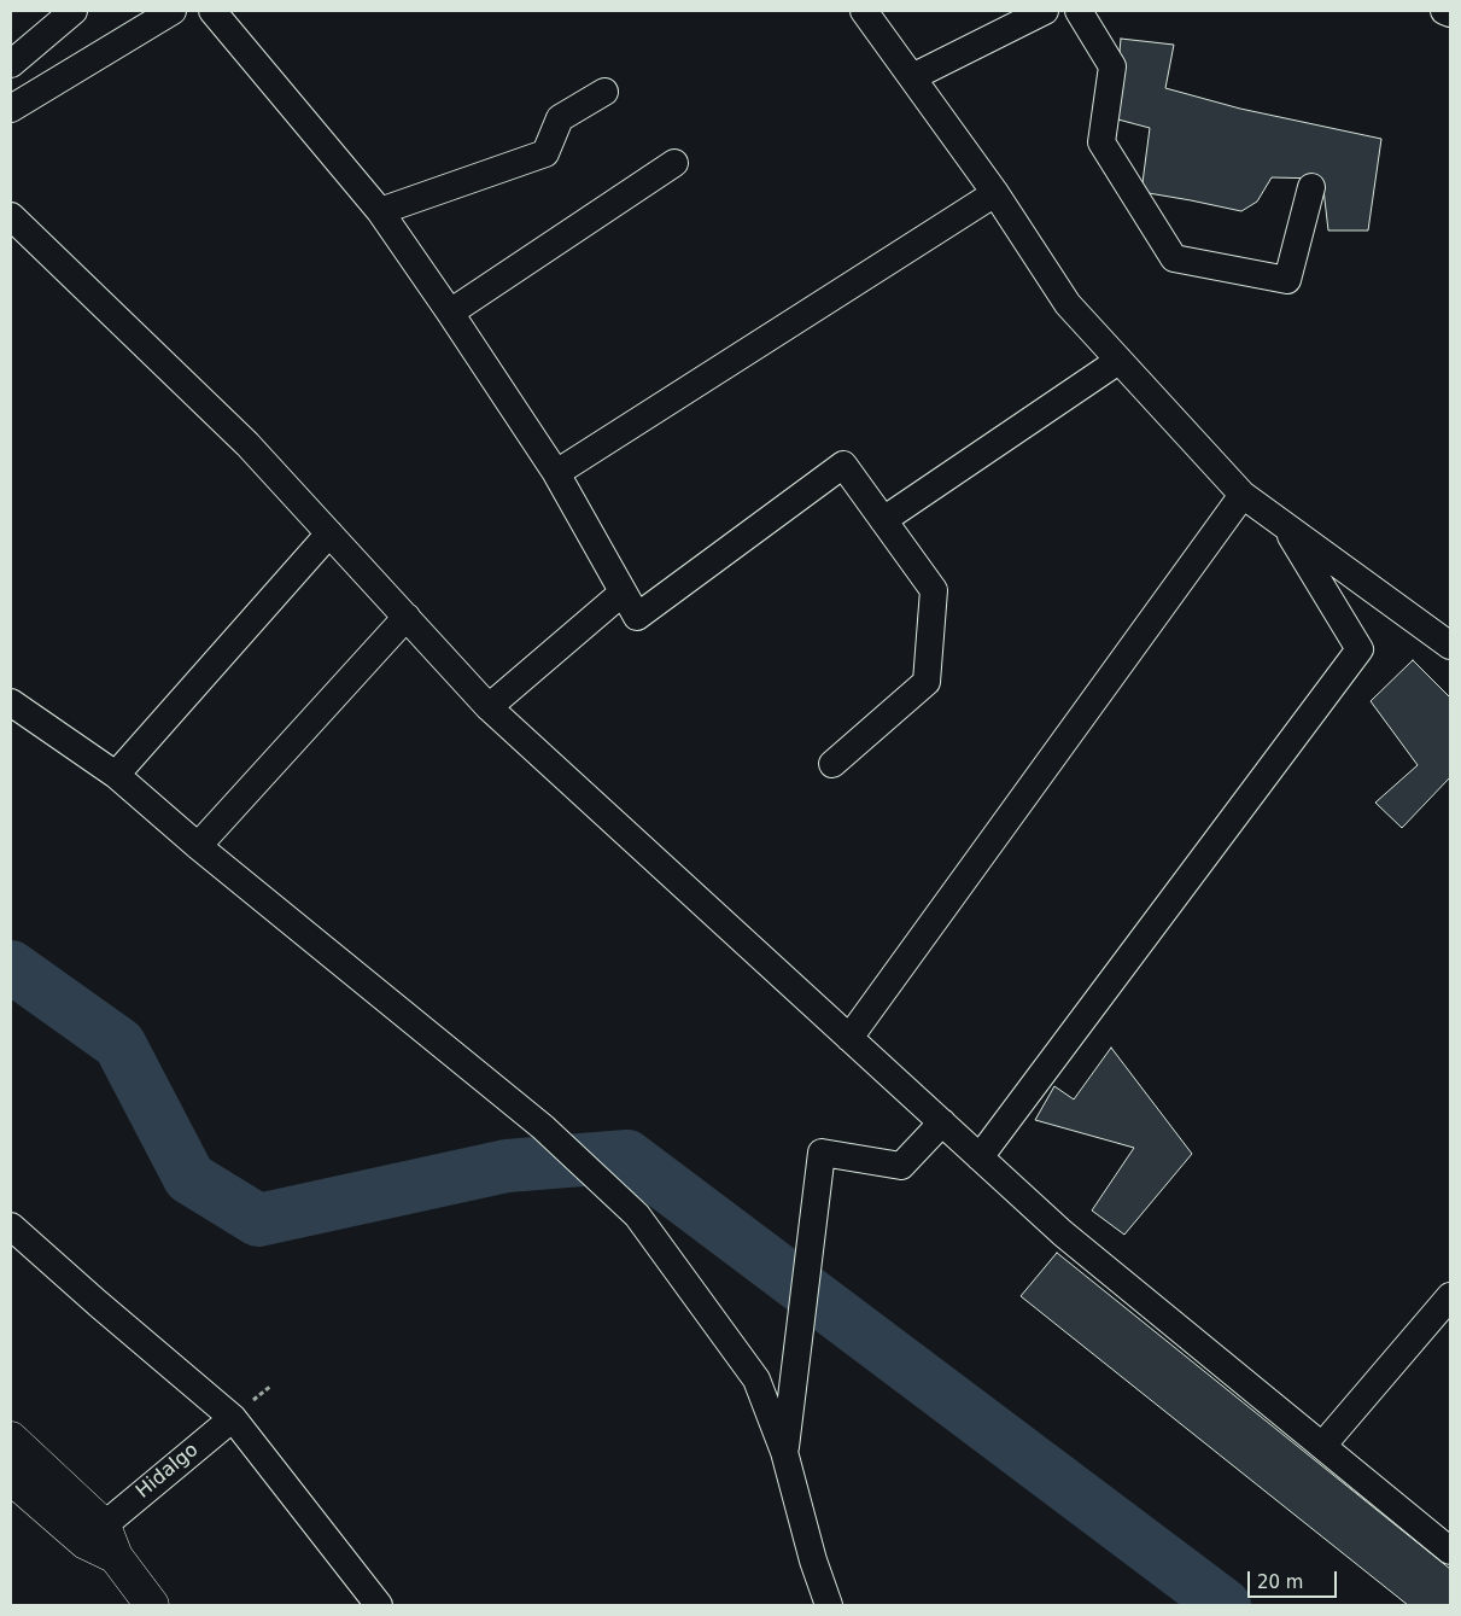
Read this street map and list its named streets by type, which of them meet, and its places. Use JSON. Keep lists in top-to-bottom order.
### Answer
{
  "streets": {
    "street": ["Hidalgo"]
  },
  "scale_bar": "20 m"
}
